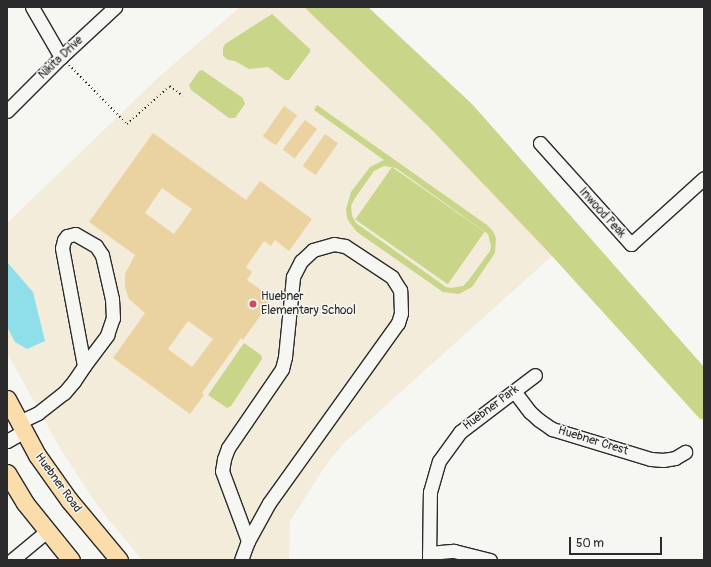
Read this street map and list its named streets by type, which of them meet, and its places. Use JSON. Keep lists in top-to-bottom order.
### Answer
{
  "streets": {
    "main road": ["Huebner Road"],
    "street": [
      "Nikita Drive",
      "Inwood Peak",
      "Huebner Park",
      "Huebner Crest"
    ]
  },
  "crossings": [
    ["Huebner Park", "Huebner Crest"]
  ],
  "places": ["Huebner Elementary School"],
  "scale_bar": "50 m"
}
